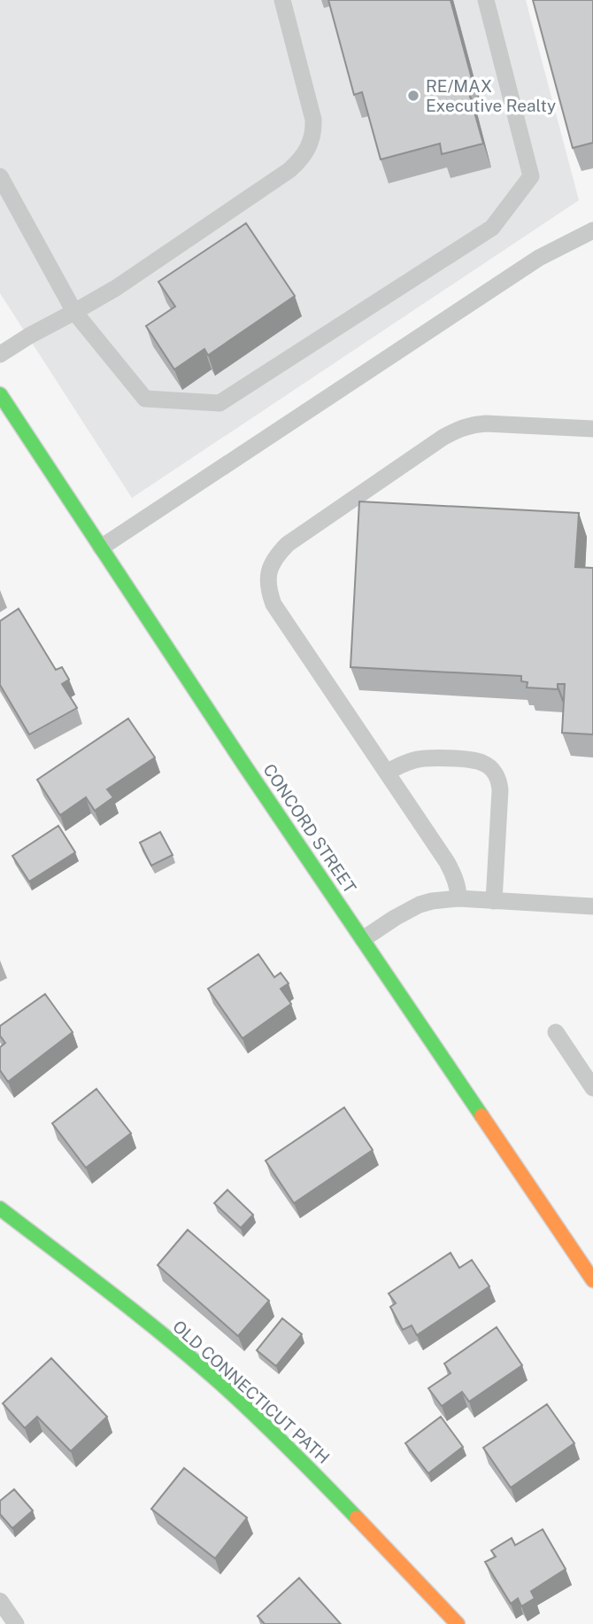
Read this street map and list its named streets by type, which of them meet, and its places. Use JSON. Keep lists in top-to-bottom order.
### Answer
{
  "streets": {
    "main road": ["CONCORD STREET", "OLD CONNECTICUT PATH"]
  },
  "places": ["RE/MAX Executive Realty"]
}
